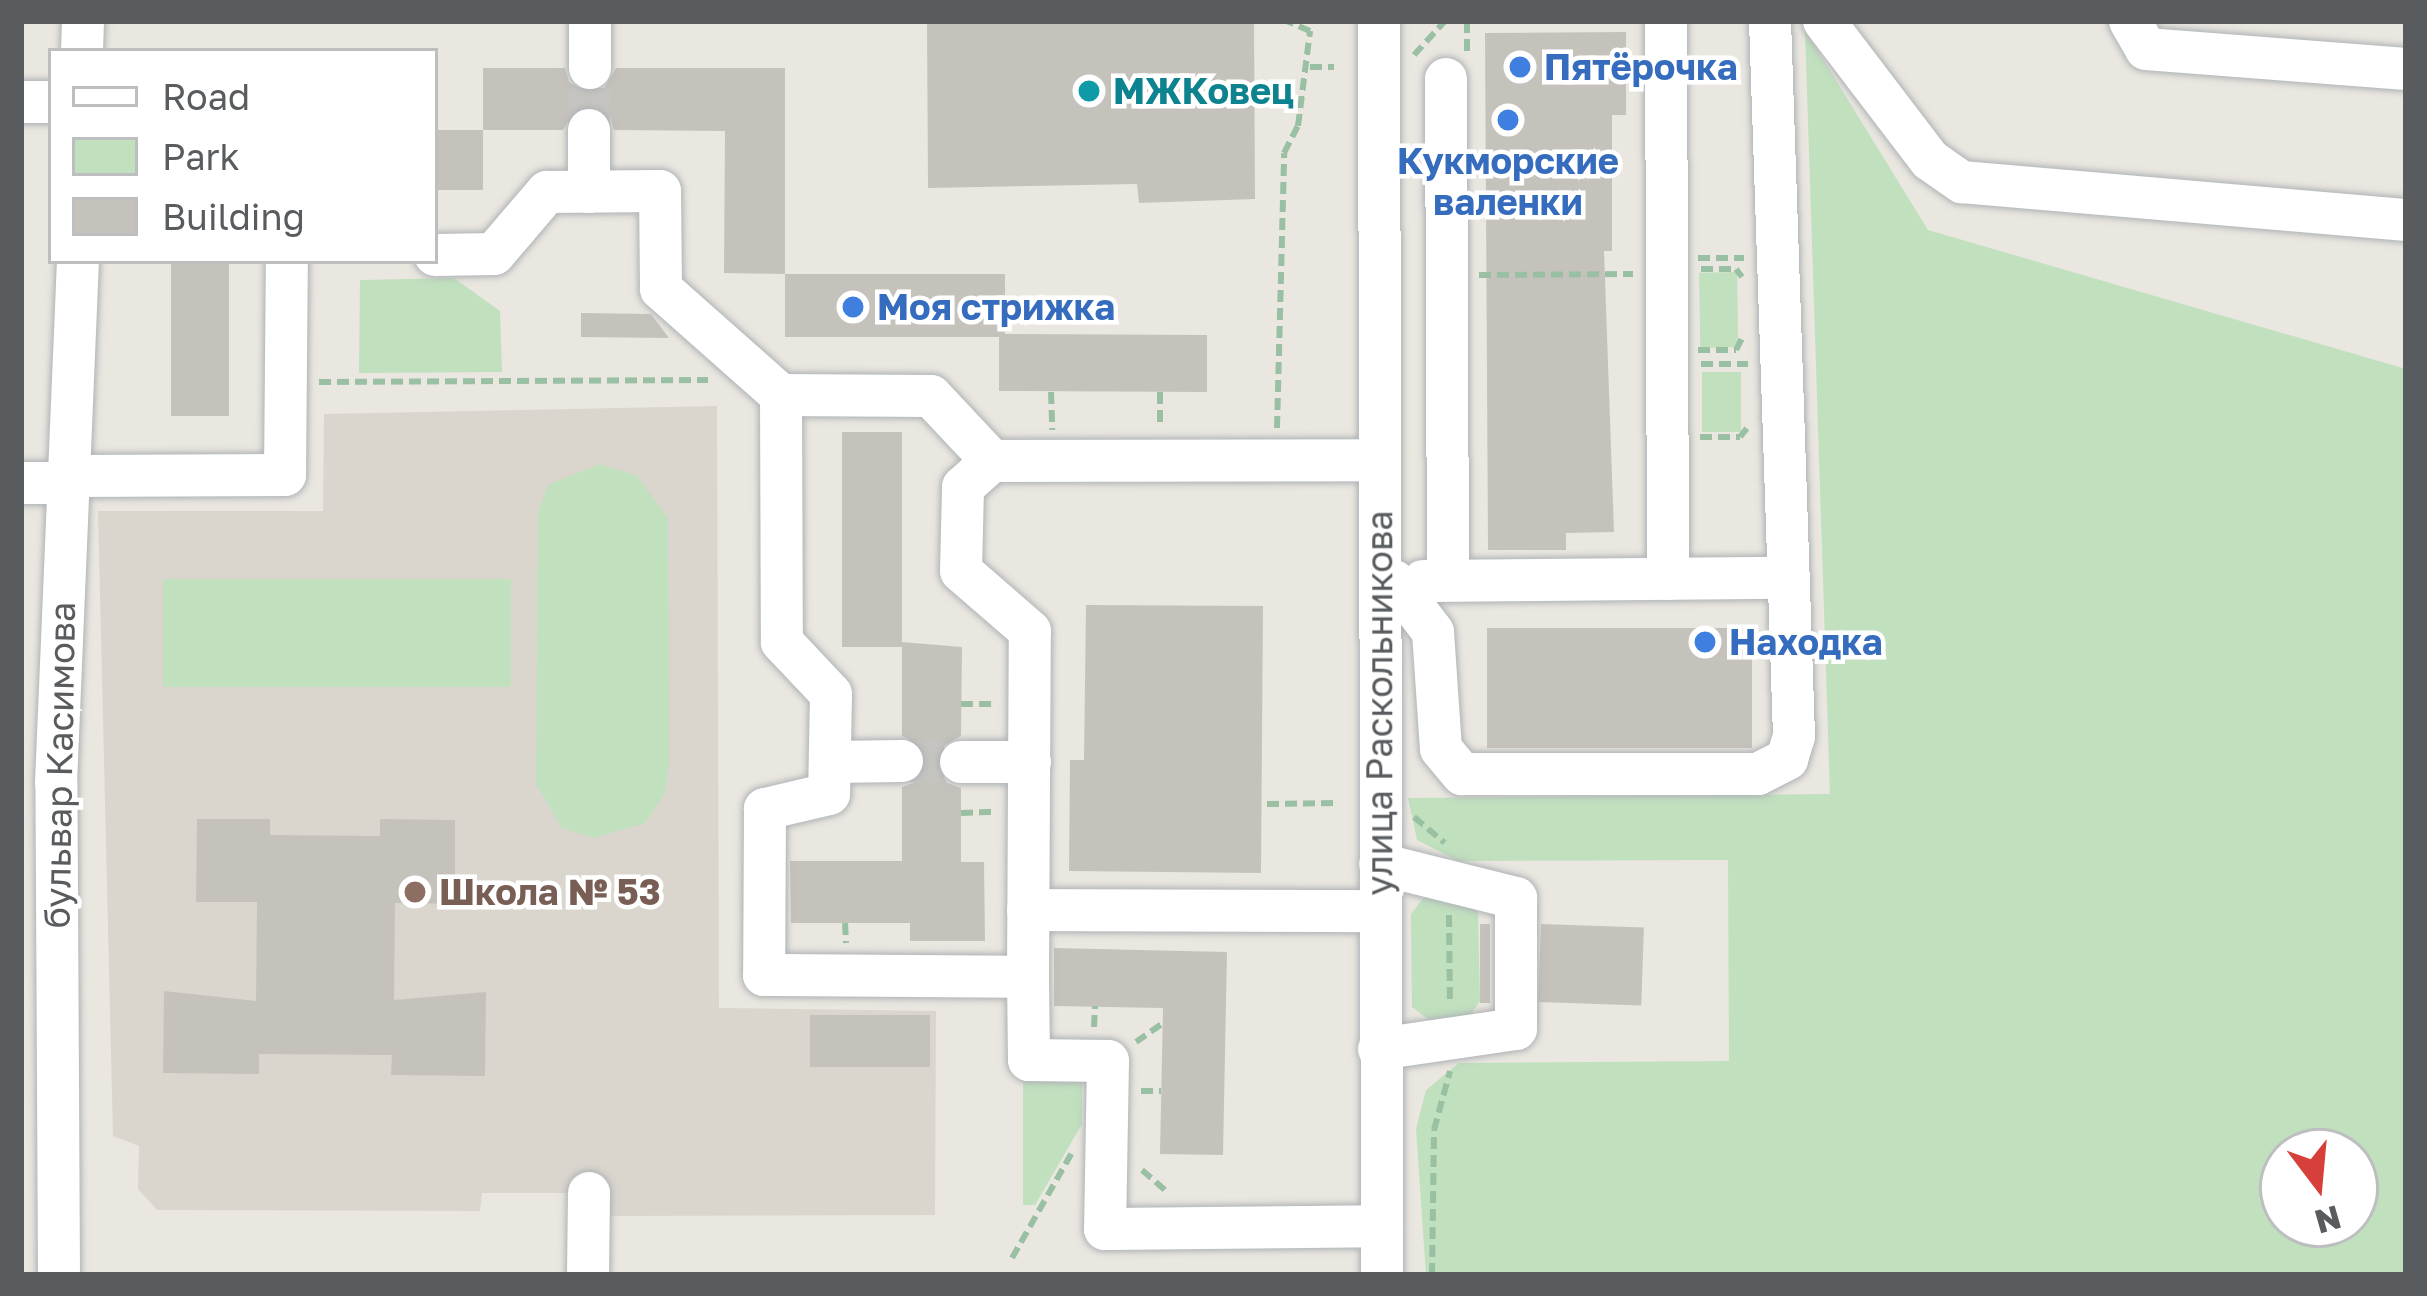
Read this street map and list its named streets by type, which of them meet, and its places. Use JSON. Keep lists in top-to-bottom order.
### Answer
{
  "streets": {
    "street": ["улица Раскольникова", "бульвар Касимова"]
  },
  "places": [
    "Пятёрочка",
    "МЖКовец",
    "Кукморские валенки",
    "Моя стрижка",
    "Находка",
    "Школа № 53"
  ],
  "legend": ["Road", "Park", "Building"],
  "north": "bottom"
}
